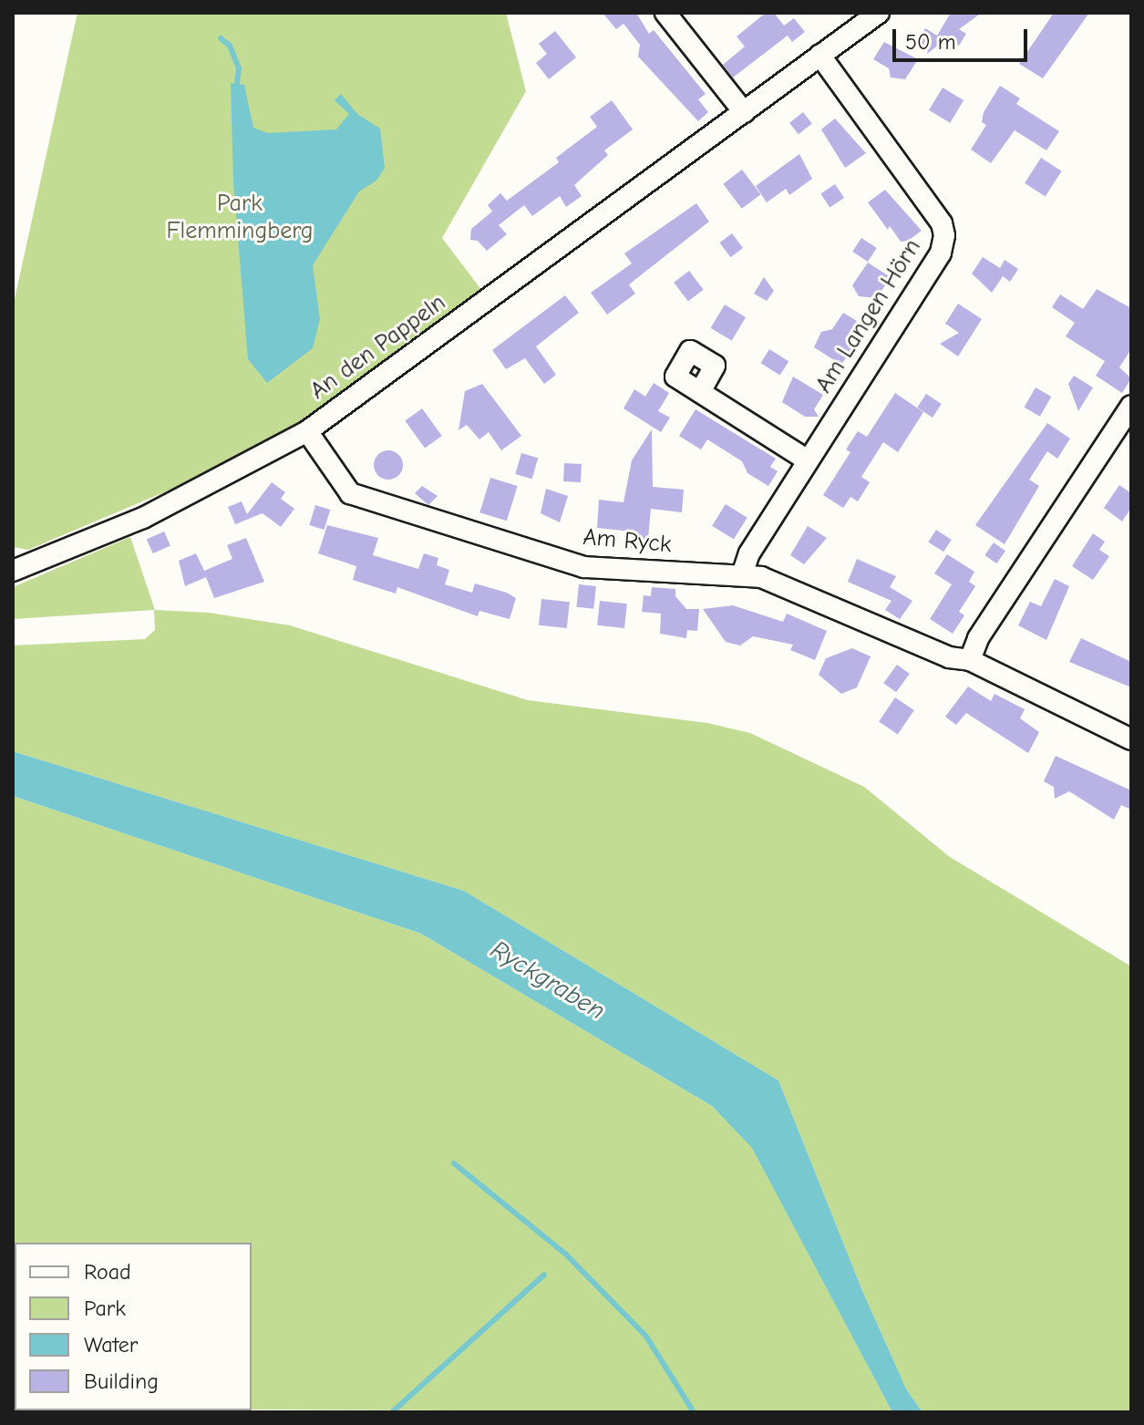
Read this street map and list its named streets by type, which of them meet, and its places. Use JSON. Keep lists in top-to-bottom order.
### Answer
{
  "streets": {
    "street": ["Am Langen Hörn", "An den Pappeln", "Am Ryck"]
  },
  "crossings": [
    ["Am Langen Hörn", "An den Pappeln"],
    ["Am Langen Hörn", "Am Ryck"],
    ["An den Pappeln", "Am Ryck"]
  ],
  "water": ["Ryckgraben"],
  "parks": ["Park Flemmingberg"],
  "legend": [
    "Road",
    "Park",
    "Water",
    "Building"
  ],
  "scale_bar": "50 m"
}
